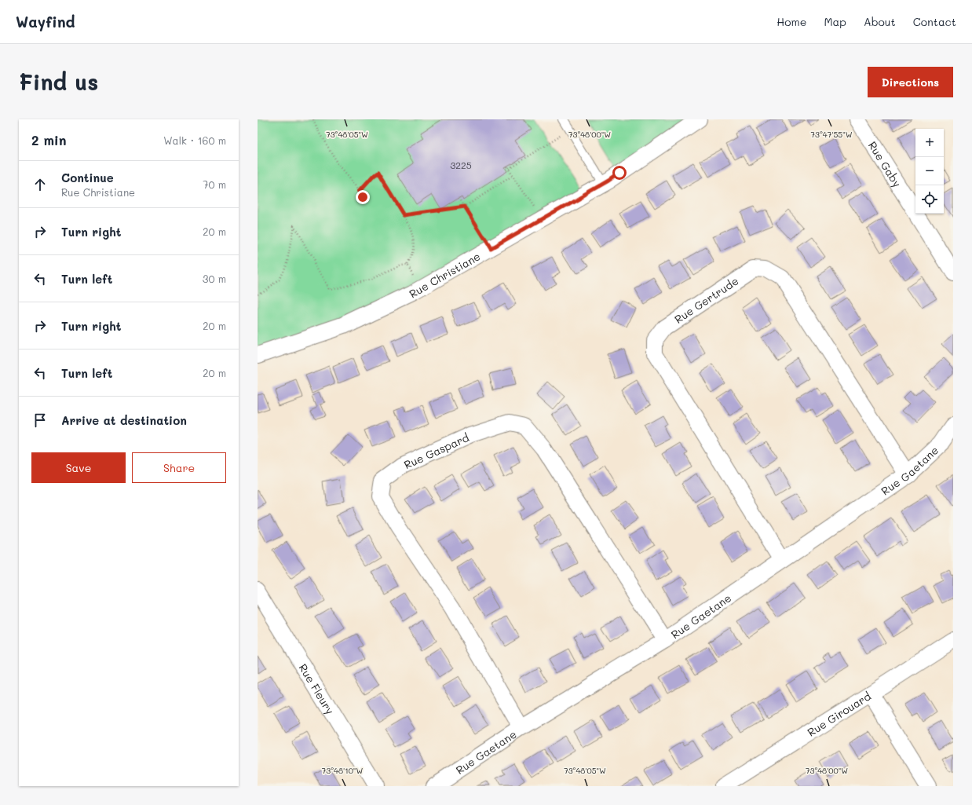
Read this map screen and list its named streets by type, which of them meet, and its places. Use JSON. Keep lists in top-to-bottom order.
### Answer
{
  "streets": {
    "street": [
      "Rue Gaby",
      "Rue Christiane",
      "Rue Gertrude",
      "Rue Gaspard",
      "Rue Gaetane",
      "Rue Fleury",
      "Rue Girouard"
    ]
  },
  "crossings": [
    ["Rue Gertrude", "Rue Gaetane"],
    ["Rue Gaspard", "Rue Gaetane"]
  ],
  "house_numbers": ["3225"],
  "page": {
    "header": "Wayfind",
    "nav": [
      "Home",
      "Map",
      "About",
      "Contact"
    ],
    "buttons": [
      "Directions",
      ["Save", "Share"]
    ],
    "title": "Find us",
    "heading": ["2 min", "Walk · 160 m"],
    "map_buttons": ["+", "−"],
    "list": [
      ["Continue", "Rue Christiane", "70 m"],
      ["Turn right", "20 m"],
      ["Turn left", "30 m"],
      ["Turn right", "20 m"],
      ["Turn left", "20 m"],
      "Arrive at destination"
    ]
  },
  "coordinates": [
    "73°48'05\"W",
    "73°48'00\"W",
    "73°47'55\"W",
    "73°48'10\"W"
  ]
}
